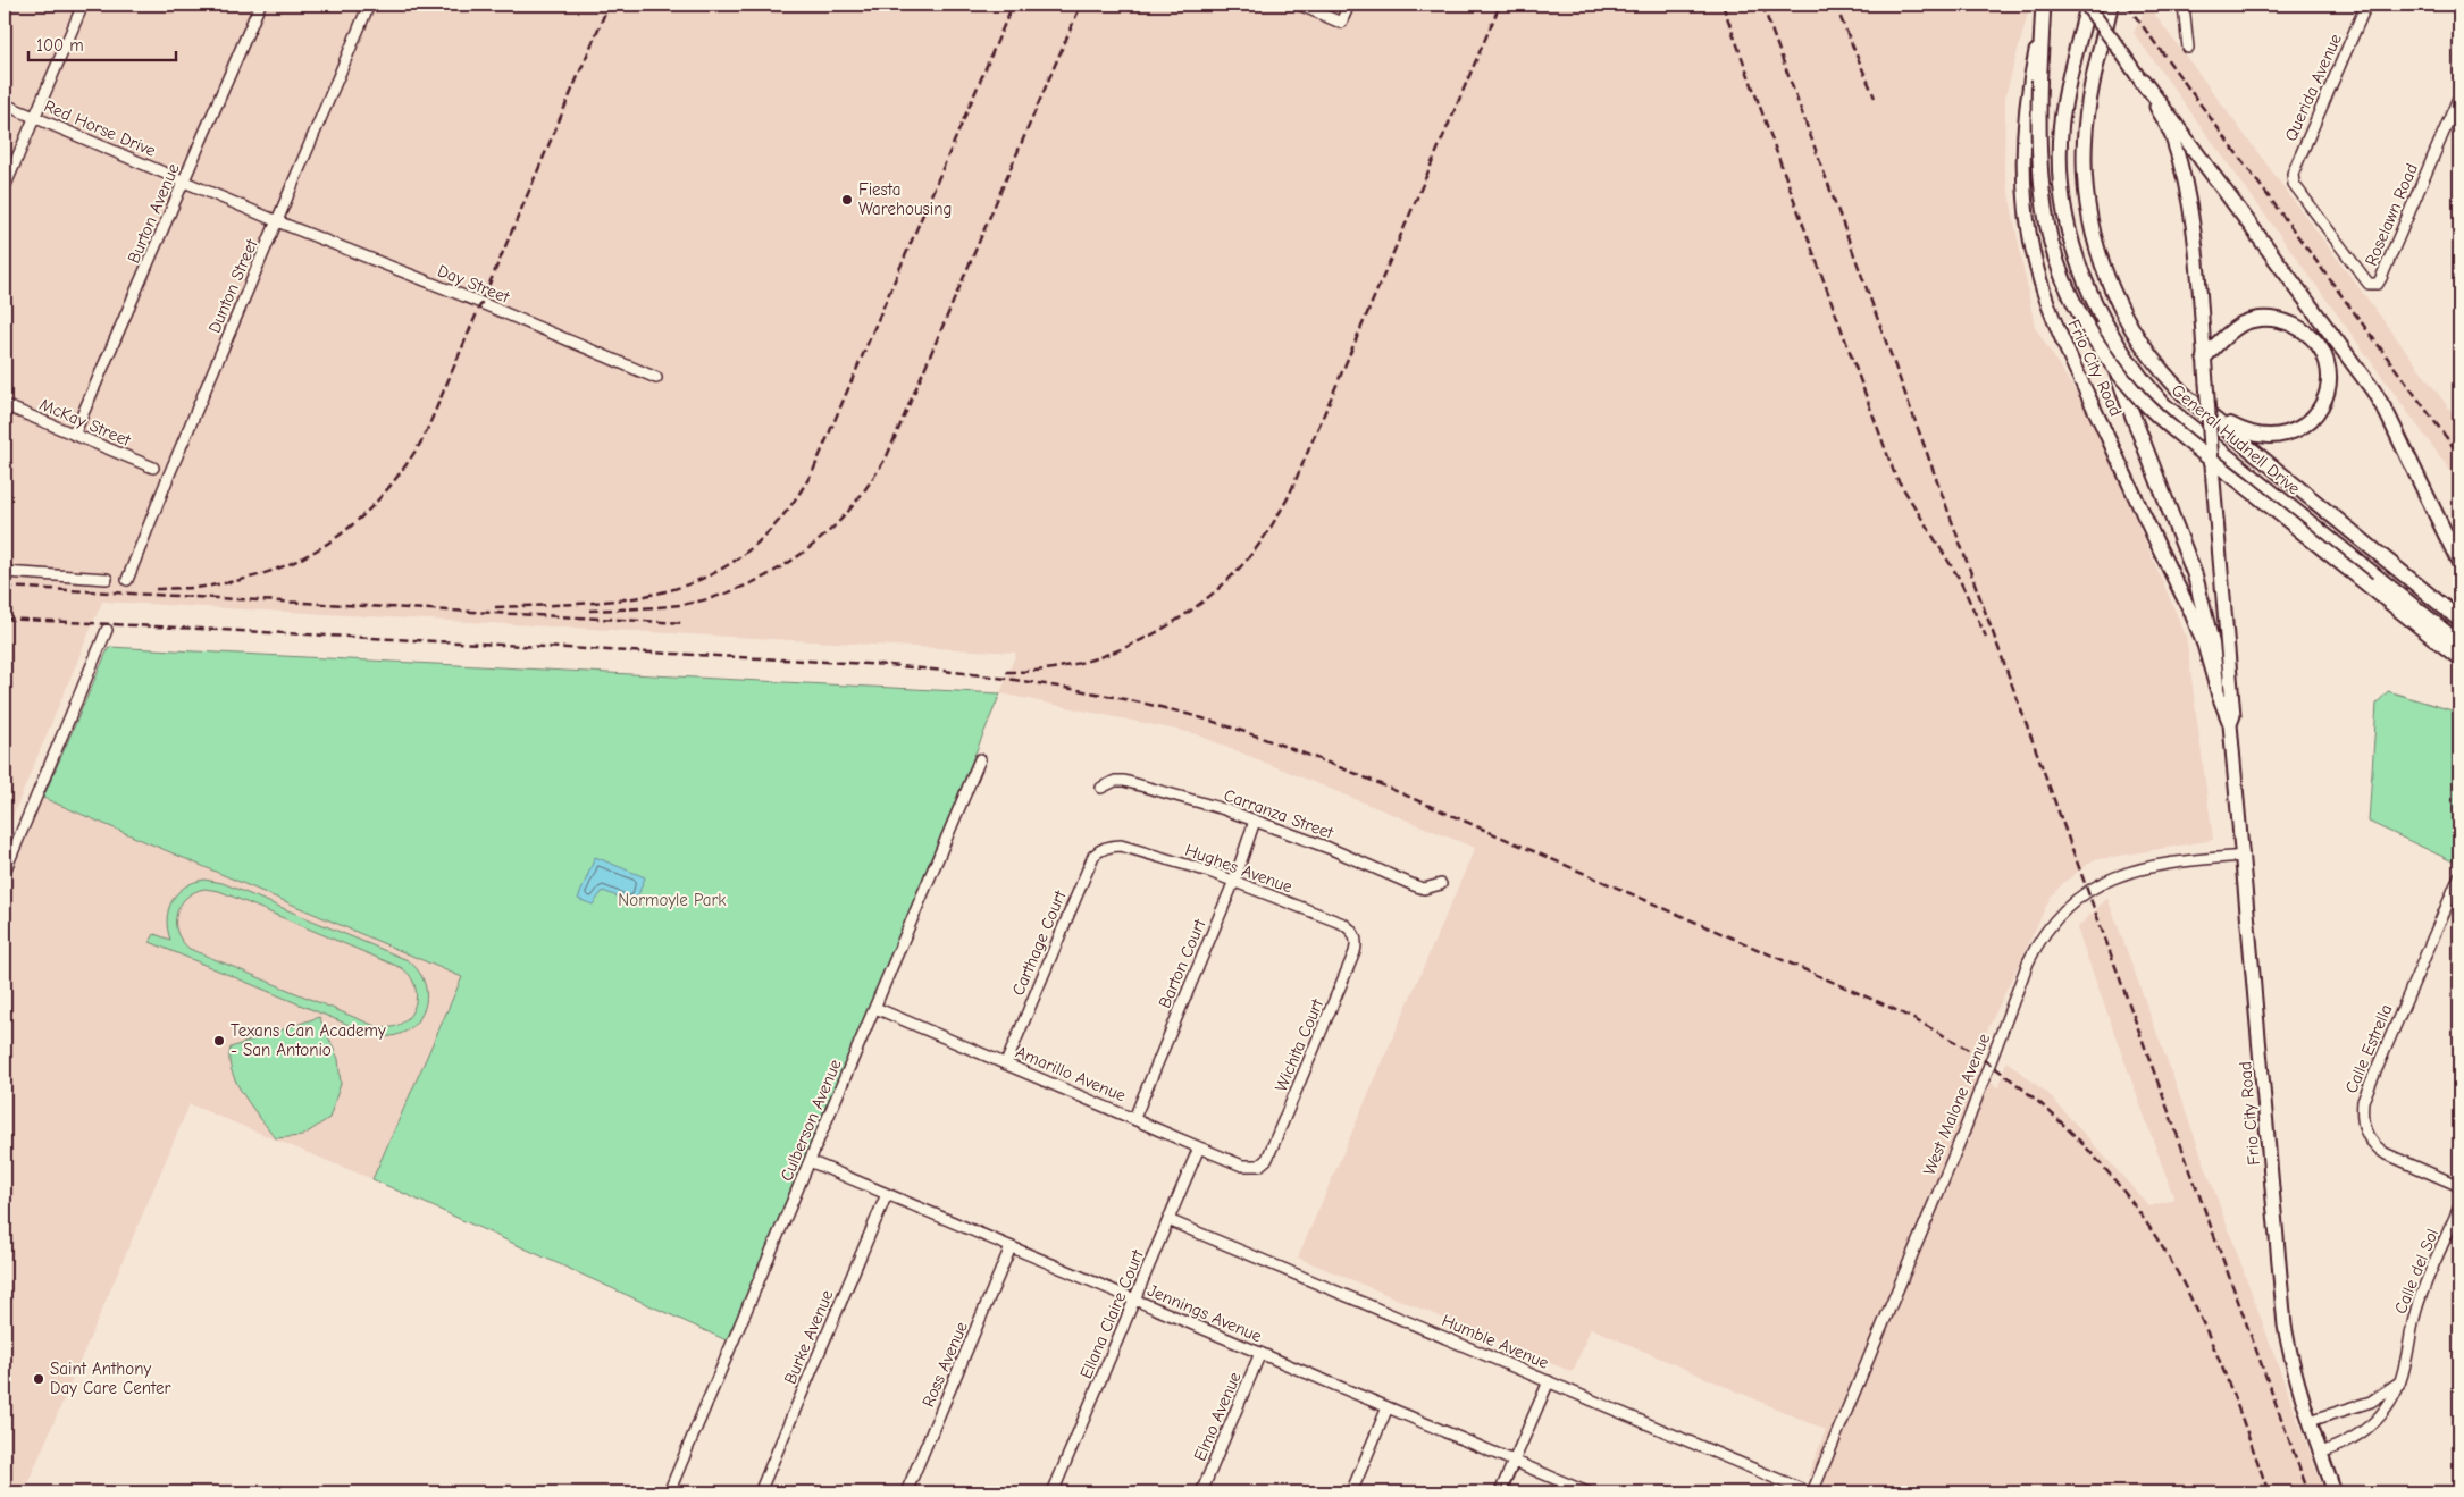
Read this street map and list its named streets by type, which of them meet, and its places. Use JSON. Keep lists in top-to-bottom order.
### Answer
{
  "streets": {
    "highway": ["General Hudnell Drive"],
    "main road": ["Frio City Road"],
    "street": [
      "Querida Avenue",
      "Red Horse Drive",
      "Burton Avenue",
      "Roselawn Road",
      "Day Street",
      "Dunton Street",
      "McKay Street",
      "Carranza Street",
      "Hughes Avenue",
      "Carthage Court",
      "Barton Court",
      "Wichita Court",
      "Calle Estrella",
      "Amarillo Avenue",
      "West Malone Avenue",
      "Culberson Avenue",
      "Calle del Sol",
      "Jennings Avenue",
      "Ellana Claire Court",
      "Burke Avenue",
      "Humble Avenue",
      "Ross Avenue",
      "Elmo Avenue"
    ]
  },
  "crossings": [
    ["Querida Avenue", "Roselawn Road"],
    ["Red Horse Drive", "Burton Avenue"],
    ["Red Horse Drive", "Day Street"],
    ["Red Horse Drive", "Dunton Street"],
    ["Burton Avenue", "McKay Street"],
    ["Day Street", "Dunton Street"],
    ["Frio City Road", "General Hudnell Drive"],
    ["Frio City Road", "West Malone Avenue"],
    ["Frio City Road", "Calle del Sol"],
    ["Carranza Street", "Barton Court"],
    ["Hughes Avenue", "Carthage Court"],
    ["Hughes Avenue", "Barton Court"],
    ["Hughes Avenue", "Wichita Court"],
    ["Carthage Court", "Amarillo Avenue"],
    ["Barton Court", "Amarillo Avenue"],
    ["Wichita Court", "Amarillo Avenue"],
    ["Amarillo Avenue", "Culberson Avenue"],
    ["Amarillo Avenue", "Ellana Claire Court"],
    ["West Malone Avenue", "Humble Avenue"],
    ["Culberson Avenue", "Jennings Avenue"],
    ["Jennings Avenue", "Ellana Claire Court"],
    ["Jennings Avenue", "Burke Avenue"],
    ["Jennings Avenue", "Ross Avenue"],
    ["Jennings Avenue", "Elmo Avenue"],
    ["Ellana Claire Court", "Humble Avenue"]
  ],
  "parks": ["Normoyle Park"],
  "places": ["Fiesta Warehousing", "Texans Can Academy - San Antonio", "Saint Anthony Day Care Center"],
  "scale_bar": "100 m"
}
